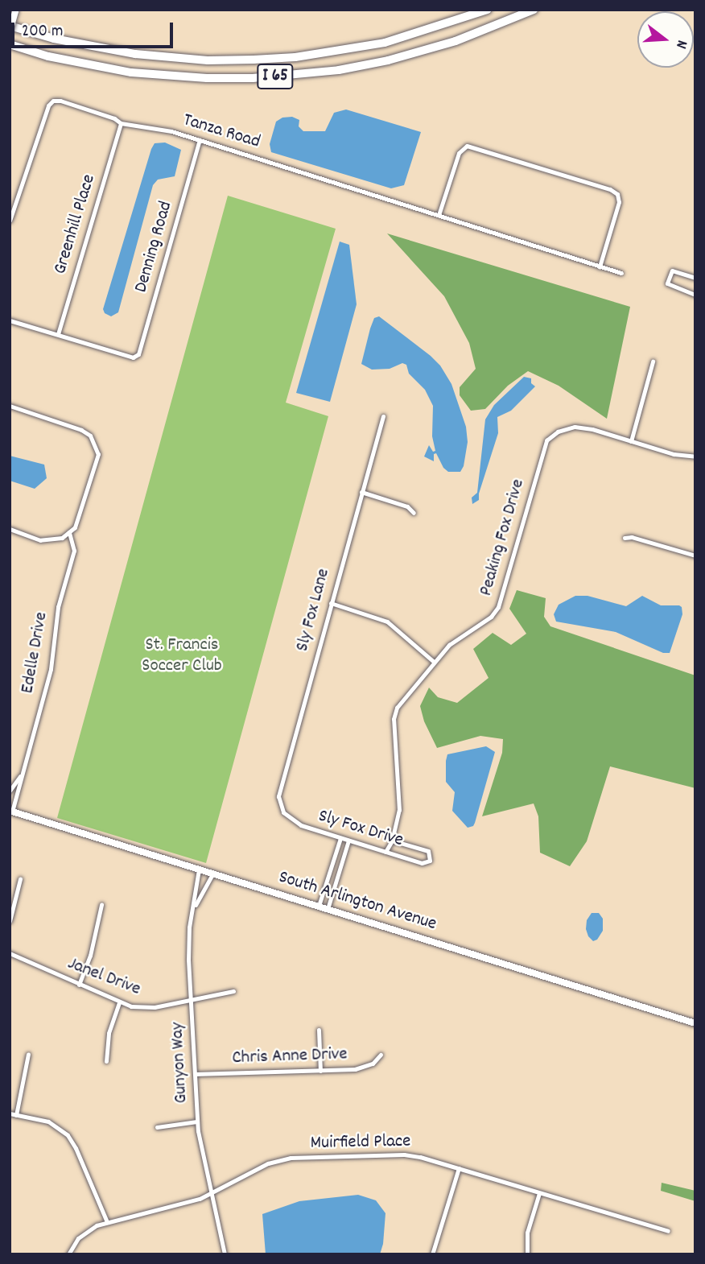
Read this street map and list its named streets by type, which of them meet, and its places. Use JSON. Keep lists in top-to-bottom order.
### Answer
{
  "streets": {
    "highway": ["I 65"],
    "street": [
      "Tanza Road",
      "Greenhill Place",
      "Denning Road",
      "Peaking Fox Drive",
      "Sly Fox Lane",
      "Edelle Drive",
      "Sly Fox Drive",
      "South Arlington Avenue",
      "Janel Drive",
      "Chris Anne Drive",
      "Gunyon Way",
      "Muirfield Place"
    ]
  },
  "crossings": [
    ["Tanza Road", "Greenhill Place"],
    ["Tanza Road", "Denning Road"],
    ["Greenhill Place", "Denning Road"],
    ["Peaking Fox Drive", "Sly Fox Drive"],
    ["Sly Fox Lane", "Sly Fox Drive"],
    ["Edelle Drive", "South Arlington Avenue"],
    ["South Arlington Avenue", "Gunyon Way"],
    ["Janel Drive", "Gunyon Way"],
    ["Chris Anne Drive", "Gunyon Way"],
    ["Gunyon Way", "Muirfield Place"]
  ],
  "parks": ["St. Francis Soccer Club"],
  "scale_bar": "200 m",
  "north": "right"
}
